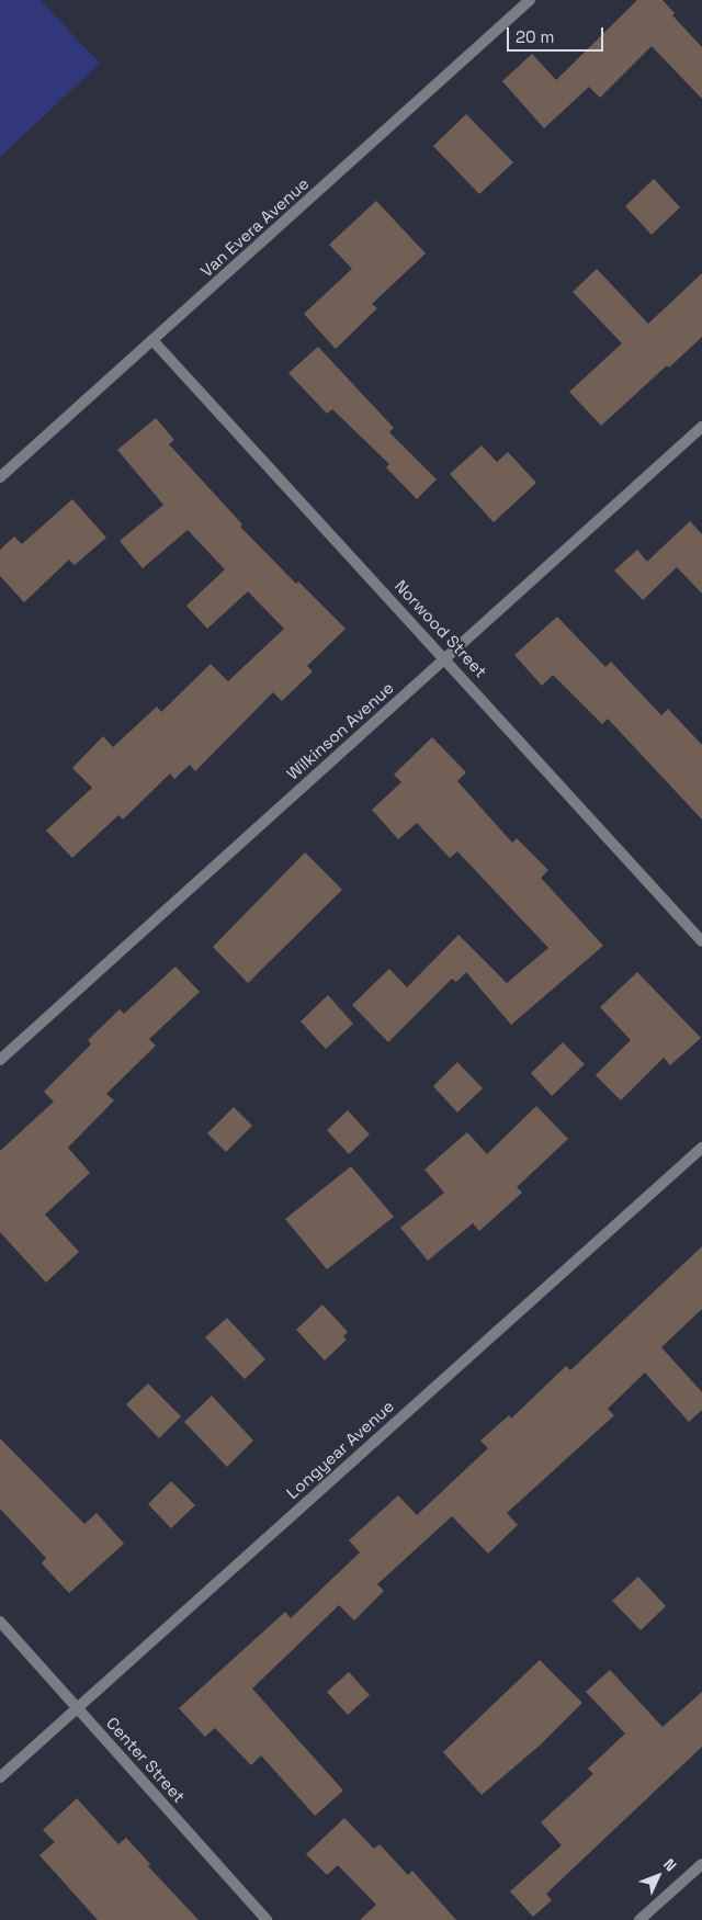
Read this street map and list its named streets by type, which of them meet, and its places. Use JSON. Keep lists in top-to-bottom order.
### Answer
{
  "streets": {
    "street": [
      "Van Evera Avenue",
      "Norwood Street",
      "Wilkinson Avenue",
      "Longyear Avenue",
      "Center Street"
    ]
  },
  "crossings": [
    ["Van Evera Avenue", "Norwood Street"],
    ["Norwood Street", "Wilkinson Avenue"],
    ["Longyear Avenue", "Center Street"]
  ],
  "scale_bar": "20 m",
  "north": "top right"
}
